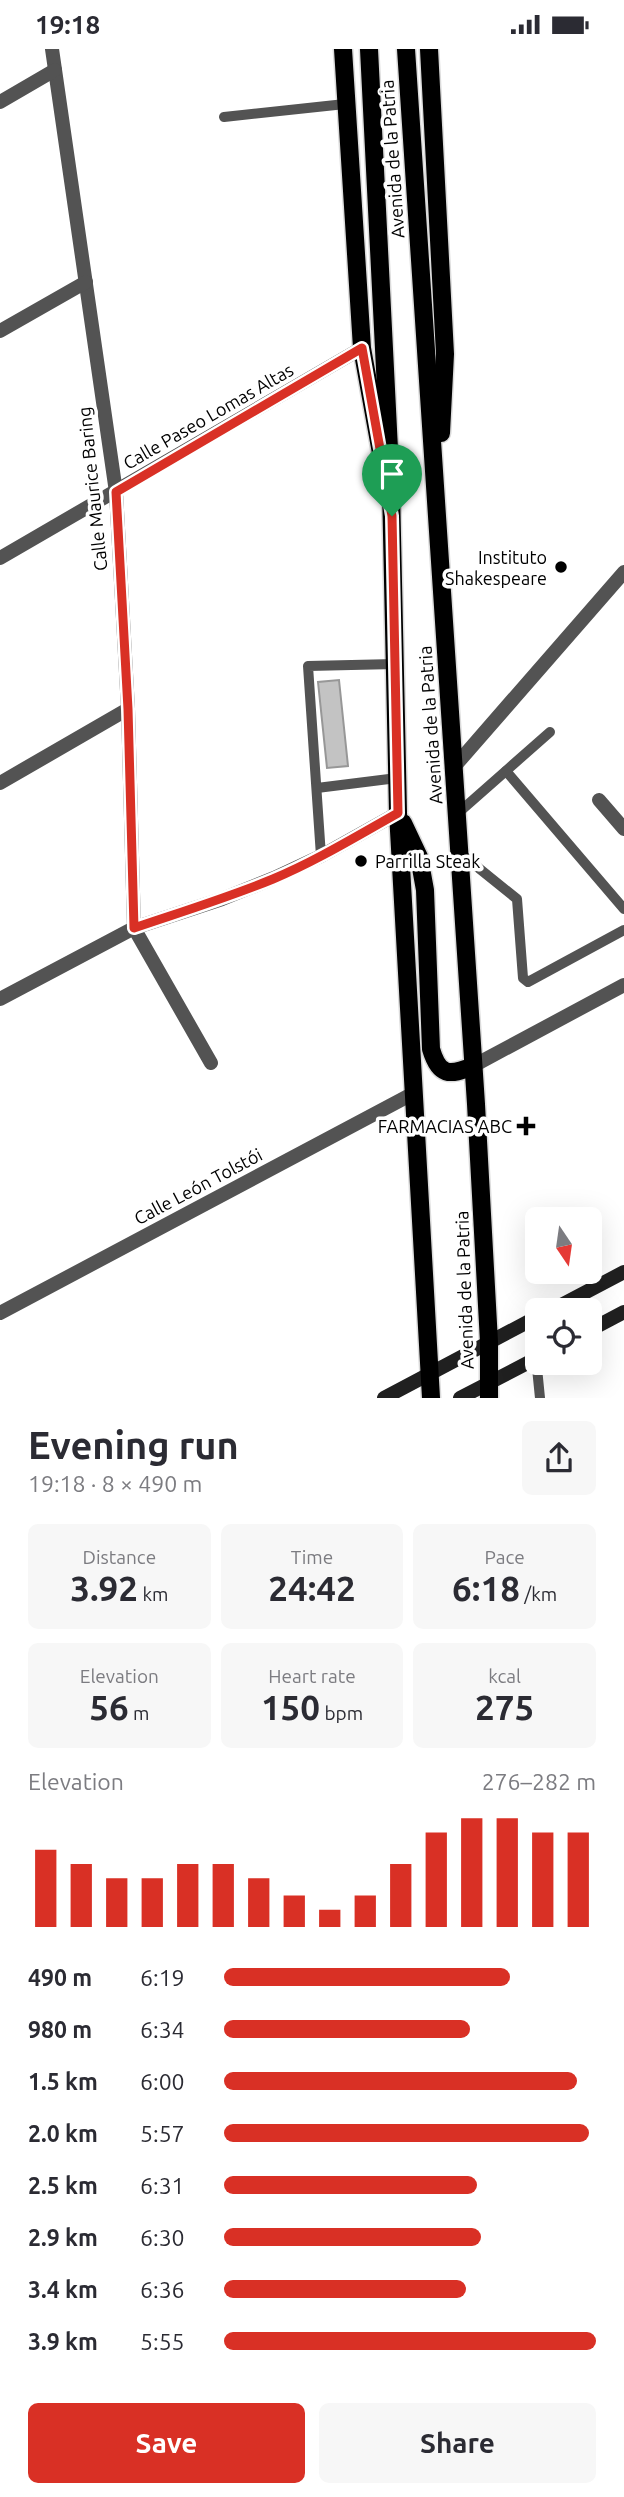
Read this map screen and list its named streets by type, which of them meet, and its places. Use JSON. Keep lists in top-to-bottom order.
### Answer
{
  "streets": {
    "main road": ["Avenida de la Patria"],
    "street": ["Calle Paseo Lomas Altas", "Calle Maurice Baring", "Calle León Tolstói"]
  },
  "crossings": [
    ["Avenida de la Patria", "Calle León Tolstói"],
    ["Calle Paseo Lomas Altas", "Calle Maurice Baring"]
  ],
  "places": {
    "other": ["Instituto Shakespeare", "Parrilla Steak"],
    "health": ["FARMACIAS ABC"]
  },
  "north": "bottom",
  "page": {
    "status": "19:18",
    "heading": ["Evening run", "19:18 · 8 × 490 m"],
    "stats": [
      ["Distance", "3.92 km"],
      ["Time", "24:42"],
      ["Pace", "6:18 /km"],
      ["Elevation", "56 m"],
      ["Heart rate", "150 bpm"],
      ["kcal", "275"]
    ],
    "chart": ["Elevation", "276–282 m"],
    "list": [
      {
        "name": "490 m",
        "note": "6:19"
      },
      {
        "name": "980 m",
        "note": "6:34"
      },
      {
        "name": "1.5 km",
        "note": "6:00"
      },
      {
        "name": "2.0 km",
        "note": "5:57"
      },
      {
        "name": "2.5 km",
        "note": "6:31"
      },
      {
        "name": "2.9 km",
        "note": "6:30"
      },
      {
        "name": "3.4 km",
        "note": "6:36"
      },
      {
        "name": "3.9 km",
        "note": "5:55"
      }
    ],
    "buttons": ["Save", "Share"]
  }
}
